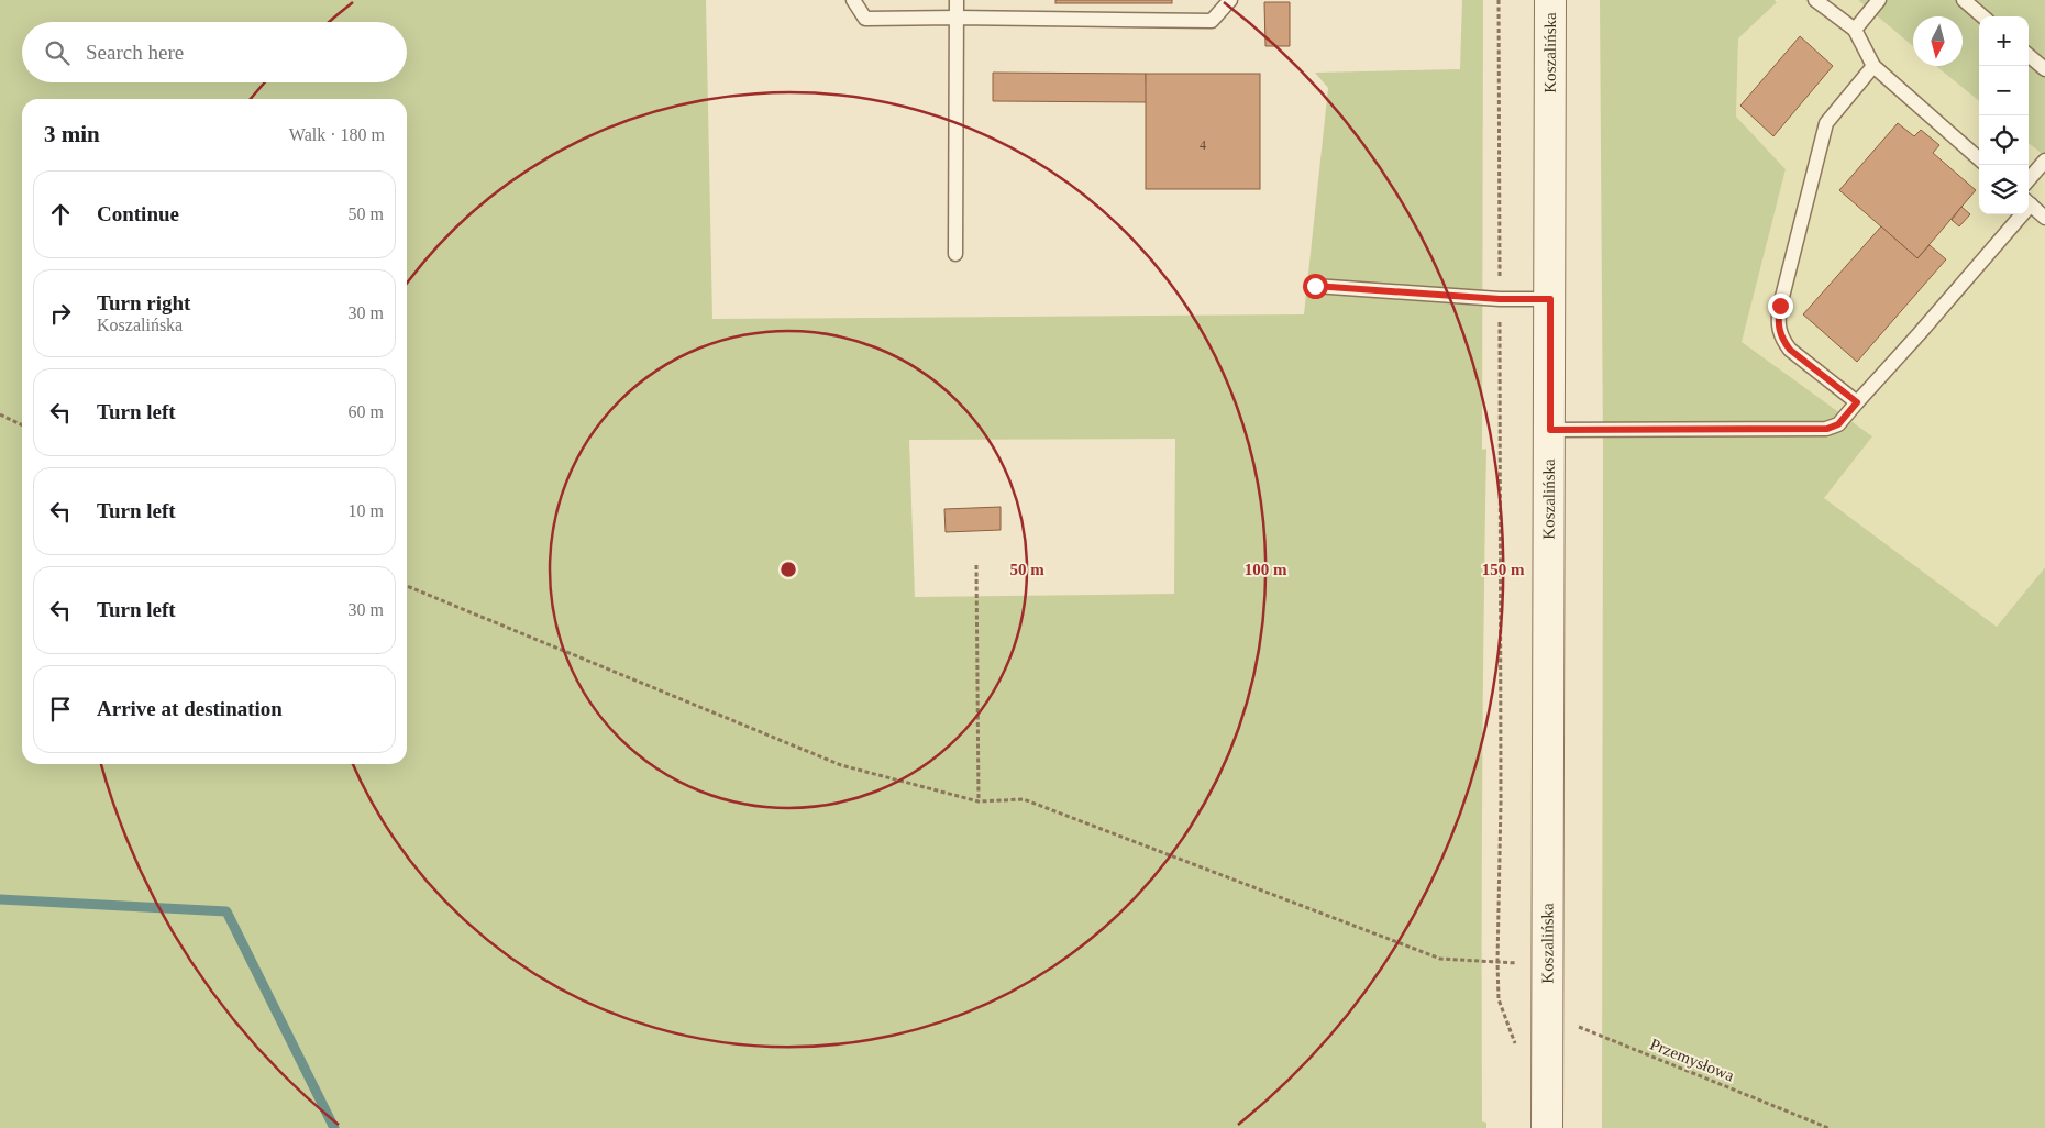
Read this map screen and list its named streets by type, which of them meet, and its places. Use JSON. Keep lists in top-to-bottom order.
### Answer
{
  "streets": {
    "street": ["Koszalińska"],
    "path": ["Przemysłowa"]
  },
  "crossings": [
    ["Koszalińska", "Przemysłowa"]
  ],
  "house_numbers": ["4"],
  "north": "bottom",
  "page": {
    "map_buttons": ["+", "−"],
    "search": "Search here",
    "heading": ["3 min", "Walk · 180 m"],
    "list": [
      ["Continue", "50 m"],
      ["Turn right", "Koszalińska", "30 m"],
      ["Turn left", "60 m"],
      ["Turn left", "10 m"],
      ["Turn left", "30 m"],
      "Arrive at destination"
    ]
  },
  "rings": ["50 m", "100 m", "150 m"]
}
